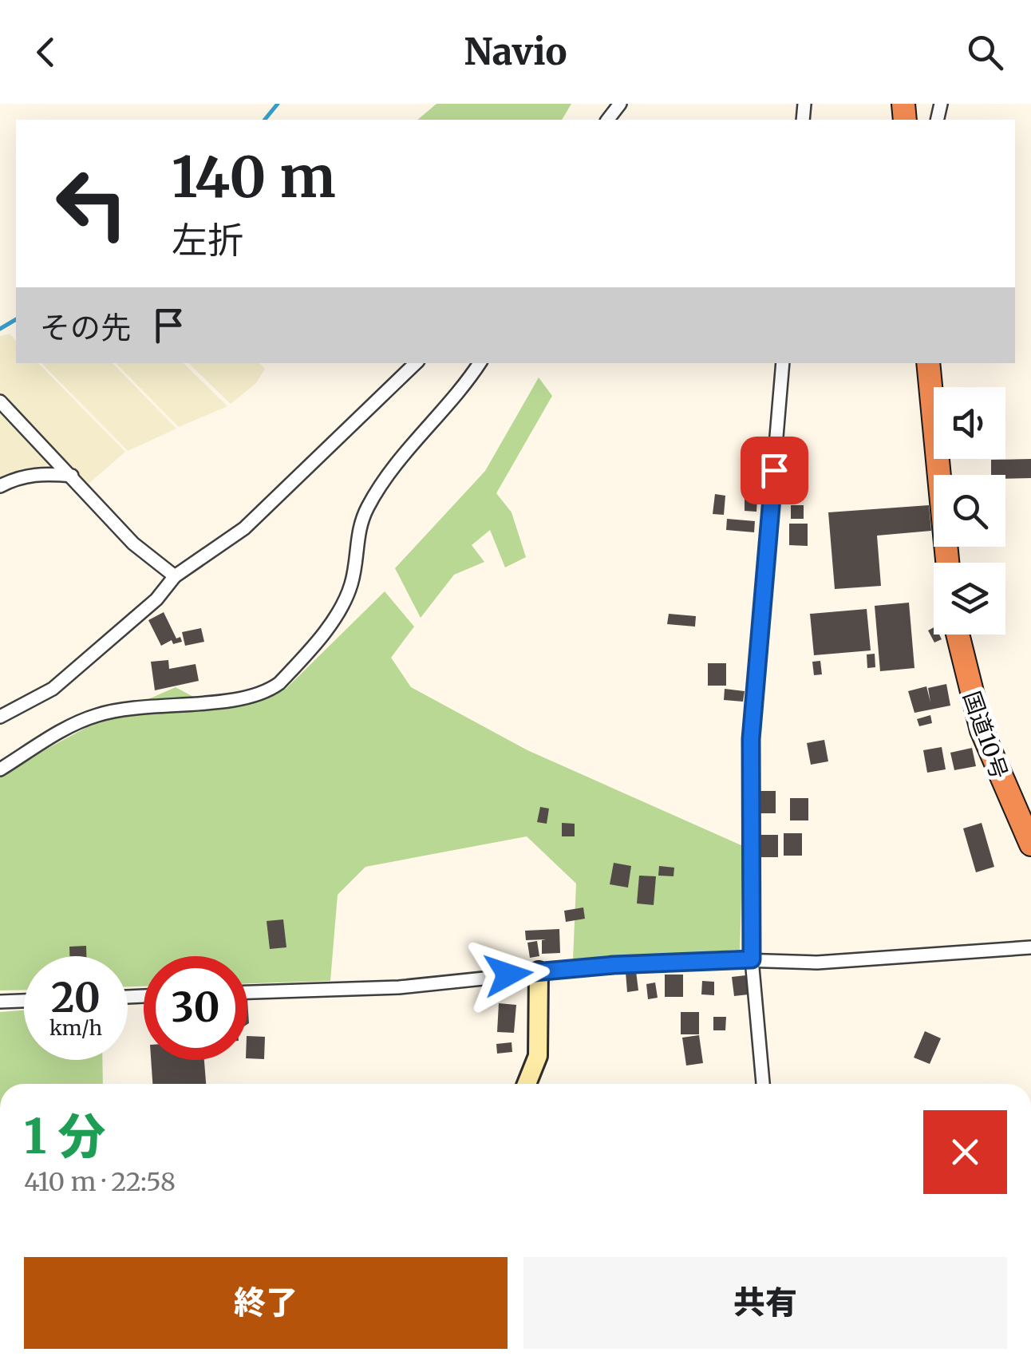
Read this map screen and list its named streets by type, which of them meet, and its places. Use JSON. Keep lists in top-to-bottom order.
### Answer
{
  "streets": {
    "highway": ["国道10号"]
  },
  "page": {
    "header": "Navio",
    "turn": ["140 m", "左折"],
    "then": "その先",
    "speed": "20 km/h",
    "limit": "30",
    "heading": ["1 分", "410 m · 22:58"],
    "buttons": ["終了", "共有"]
  }
}
